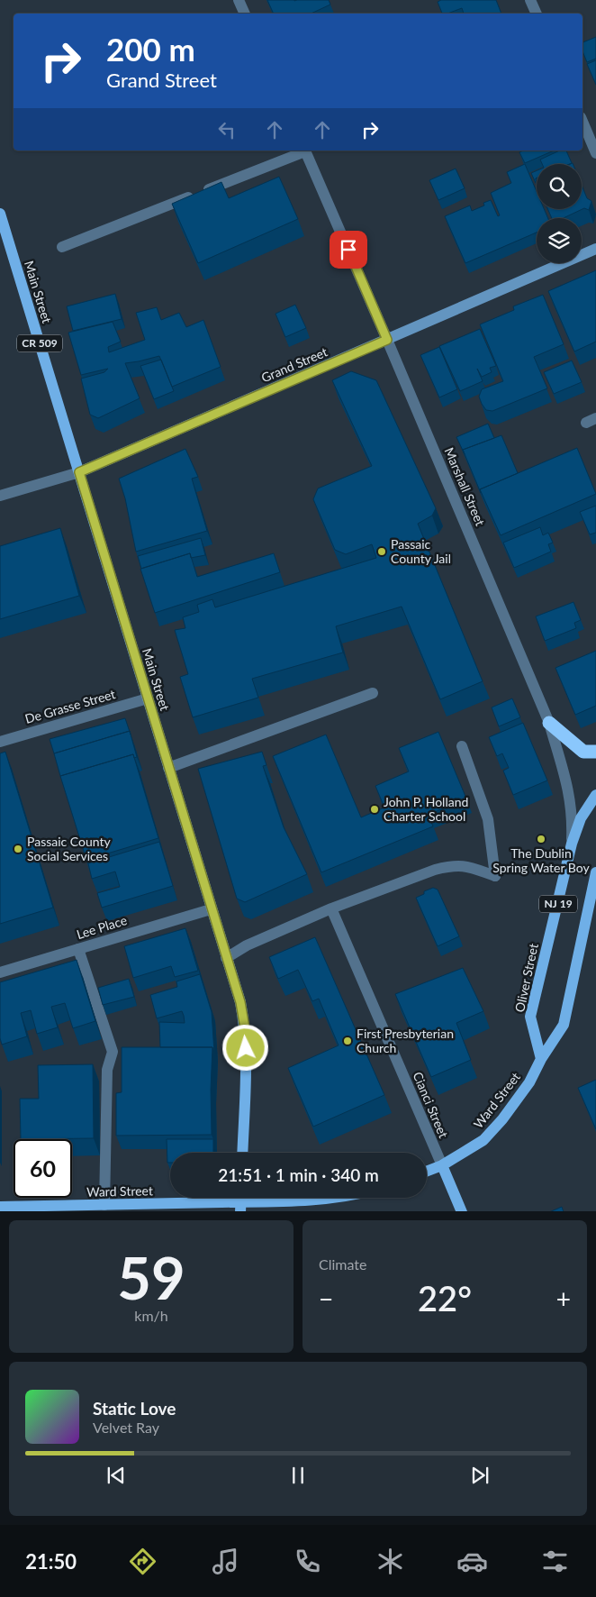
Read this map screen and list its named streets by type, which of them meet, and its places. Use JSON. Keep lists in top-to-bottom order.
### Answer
{
  "streets": {
    "main road": [
      "Main Street",
      "CR 509",
      "Grand Street",
      "NJ 19",
      "Oliver Street",
      "Ward Street",
      "Cianci Street"
    ],
    "street": ["Marshall Street", "De Grasse Street", "Lee Place"]
  },
  "crossings": [
    ["Main Street", "Grand Street"],
    ["Main Street", "De Grasse Street"],
    ["Main Street", "Lee Place"],
    ["Grand Street", "Marshall Street"],
    ["Marshall Street", "Oliver Street"],
    ["NJ 19", "Oliver Street"],
    ["NJ 19", "Ward Street"],
    ["Oliver Street", "Ward Street"],
    ["Ward Street", "Cianci Street"]
  ],
  "places": [
    "Passaic County Jail",
    "John P. Holland Charter School",
    "The Dublin Spring Water Boy",
    "Passaic County Social Services",
    "First Presbyterian Church"
  ],
  "page": {
    "turn": ["200 m", "Grand Street"],
    "limit": "60",
    "trip": "21:51 · 1 min · 340 m",
    "tile": [
      ["59", "km/h"],
      "Climate"
    ],
    "heat": ["−", "22°", "+"],
    "song": ["Static Love", "Velvet Ray"],
    "tabs": "21:50"
  }
}
